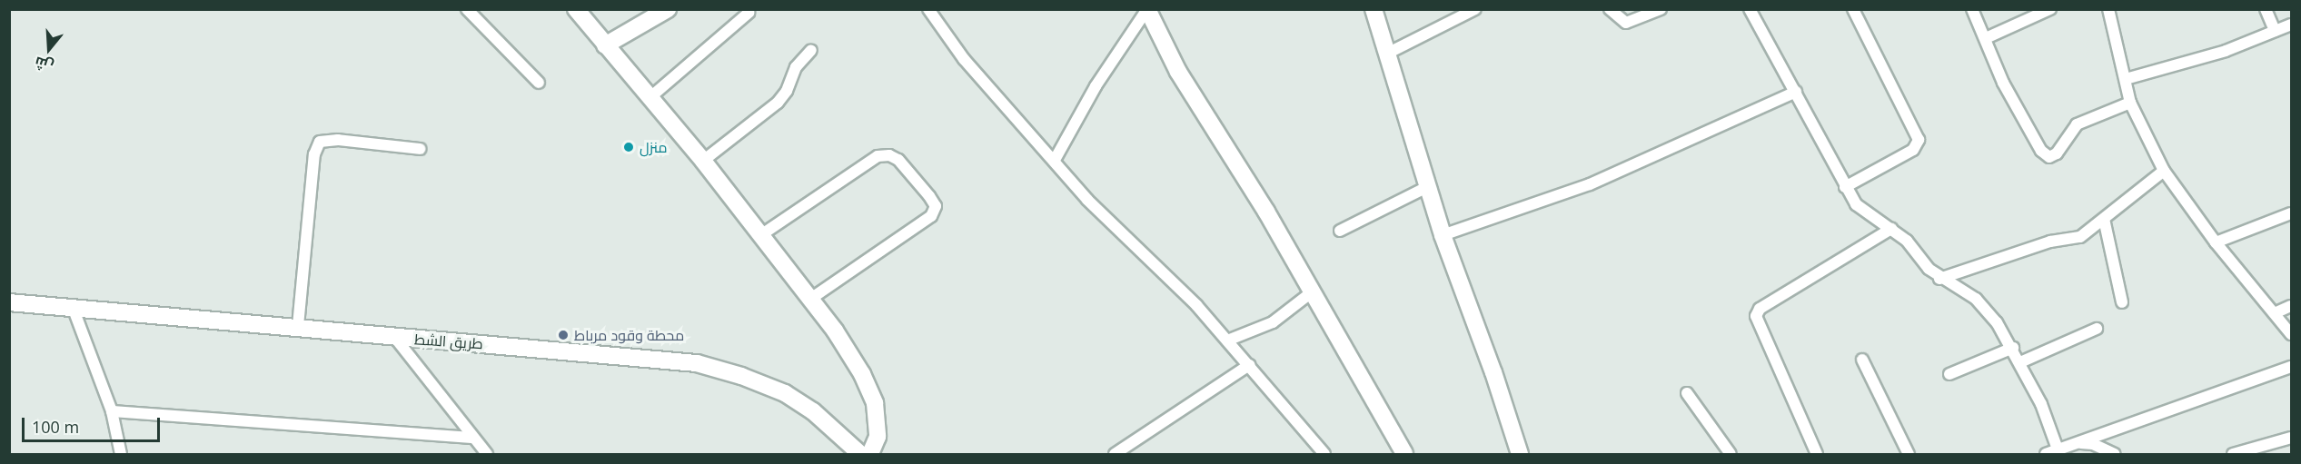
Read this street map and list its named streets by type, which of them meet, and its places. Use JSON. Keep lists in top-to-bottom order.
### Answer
{
  "streets": {
    "street": ["طريق الشط"]
  },
  "places": ["منزل", "محطة وقود مرباط"],
  "scale_bar": "100 m",
  "north": "bottom"
}
